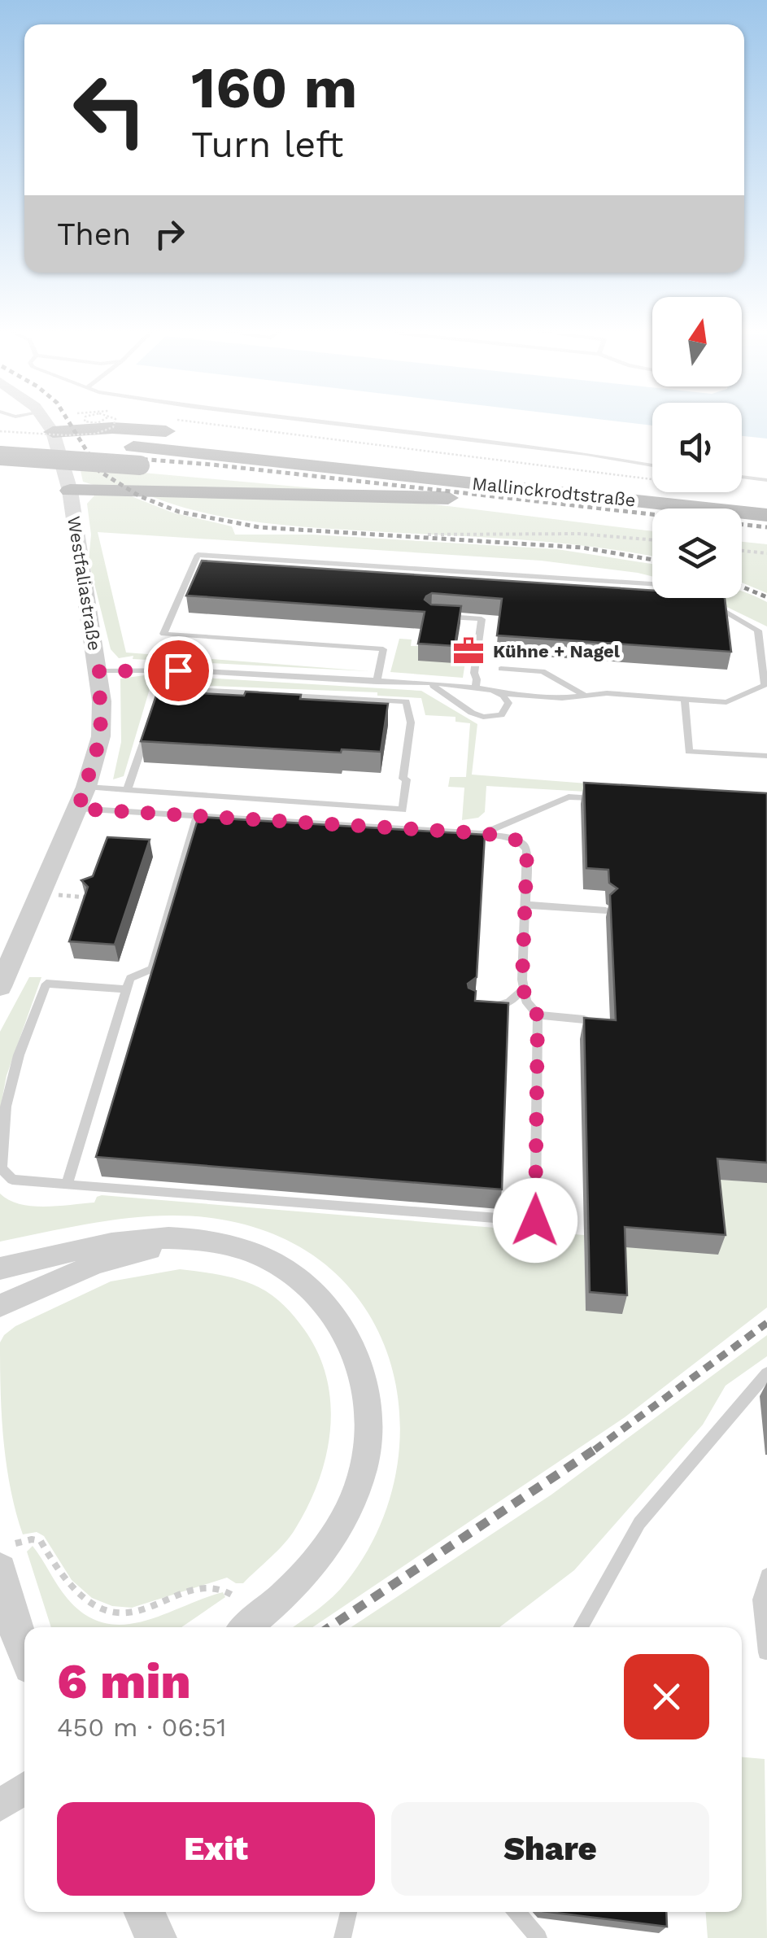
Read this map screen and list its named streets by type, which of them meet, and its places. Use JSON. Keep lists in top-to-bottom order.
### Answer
{
  "streets": {
    "highway": ["Mallinckrodtstraße"],
    "street": ["Westfaliastraße"]
  },
  "places": {
    "office": ["Kühne + Nagel"]
  },
  "north": "top",
  "page": {
    "turn": ["160 m", "Turn left"],
    "then": "Then",
    "heading": ["6 min", "450 m · 06:51"],
    "buttons": ["Exit", "Share"]
  }
}
